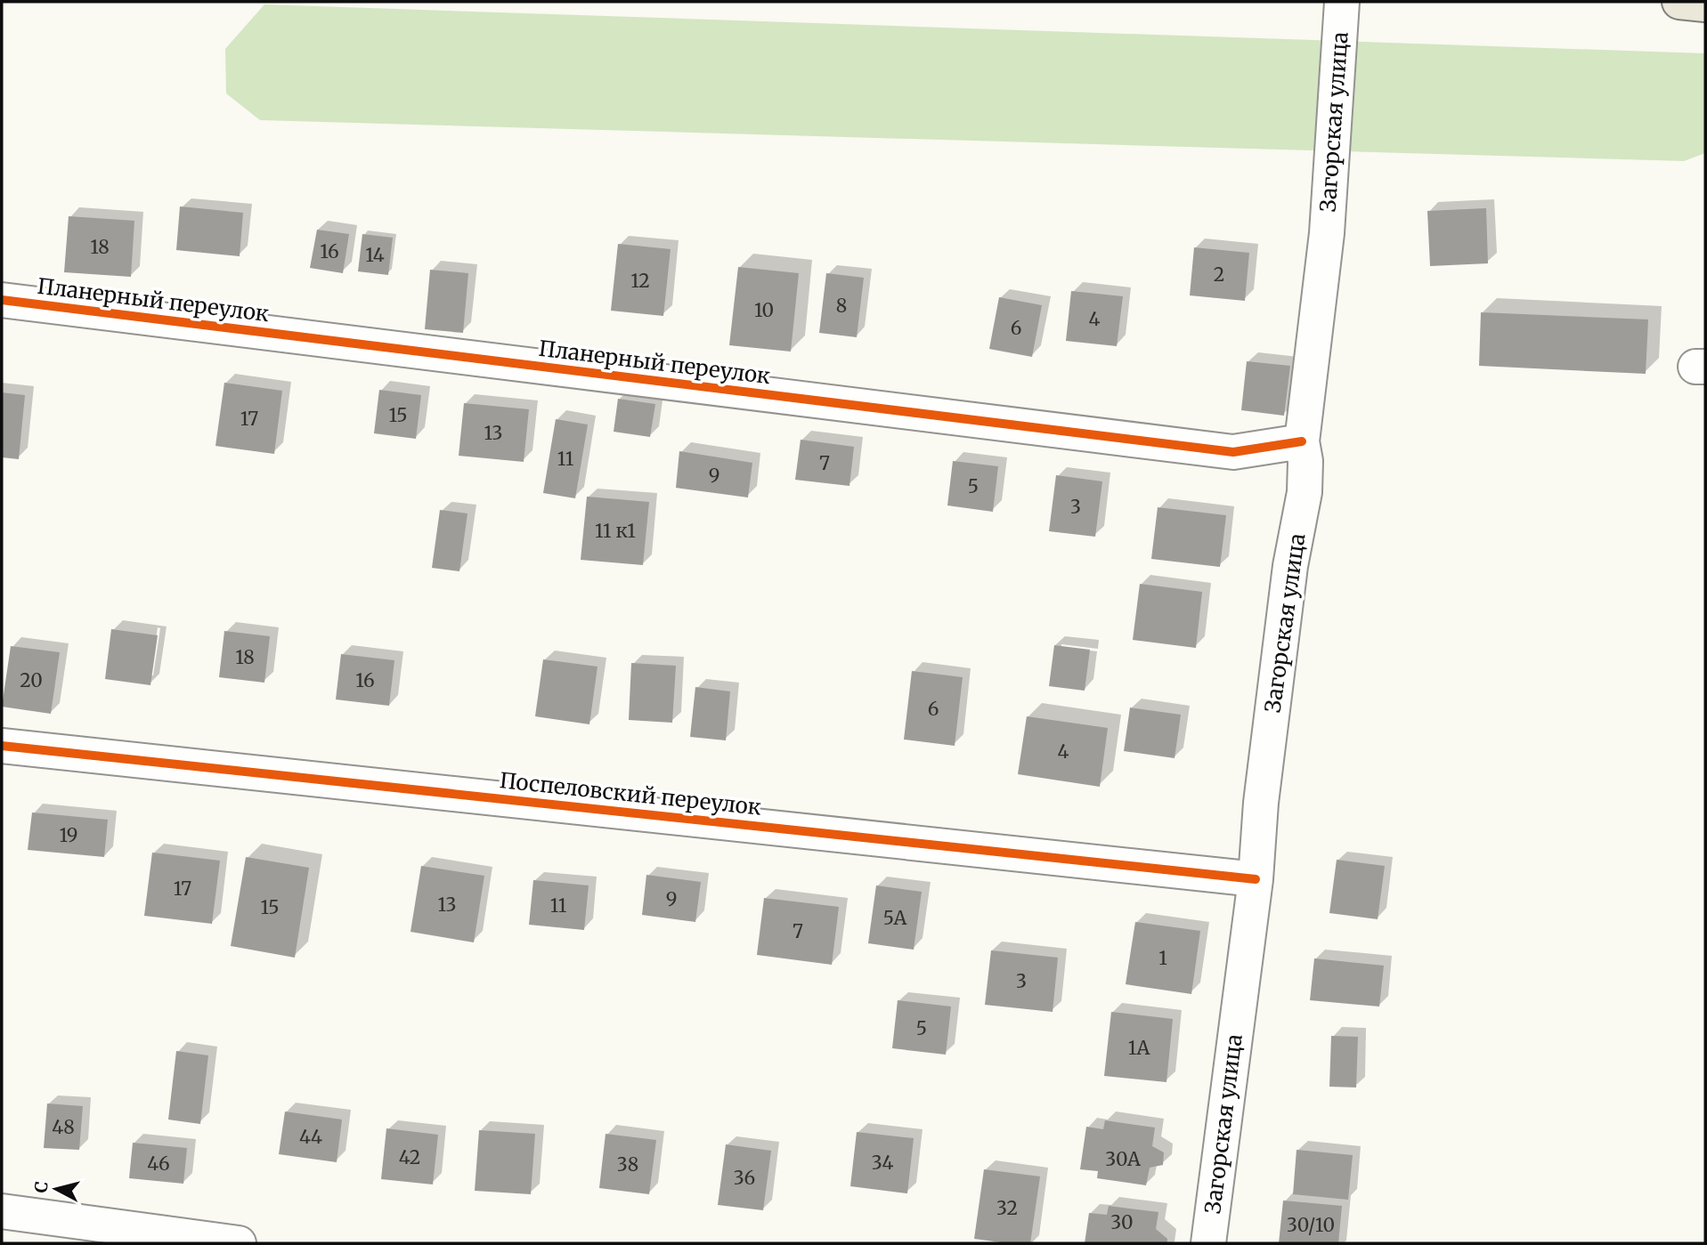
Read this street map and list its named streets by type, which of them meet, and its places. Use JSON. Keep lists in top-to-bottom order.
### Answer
{
  "streets": {
    "street": ["Загорская улица", "Планерный переулок", "Поспеловский переулок"]
  },
  "crossings": [
    ["Загорская улица", "Планерный переулок"],
    ["Загорская улица", "Поспеловский переулок"]
  ],
  "house_numbers": [
    "18",
    "16",
    "14",
    "2",
    "12",
    "8",
    "10",
    "4",
    "6",
    "15",
    "17",
    "13",
    "11",
    "7",
    "9",
    "5",
    "3",
    "11 к1",
    "18",
    "20",
    "16",
    "6",
    "4",
    "19",
    "17",
    "9",
    "13",
    "11",
    "15",
    "5А",
    "7",
    "1",
    "3",
    "5",
    "1А",
    "48",
    "44",
    "42",
    "30А",
    "34",
    "46",
    "38",
    "36",
    "32",
    "30",
    "30/10"
  ],
  "north": "left"
}
